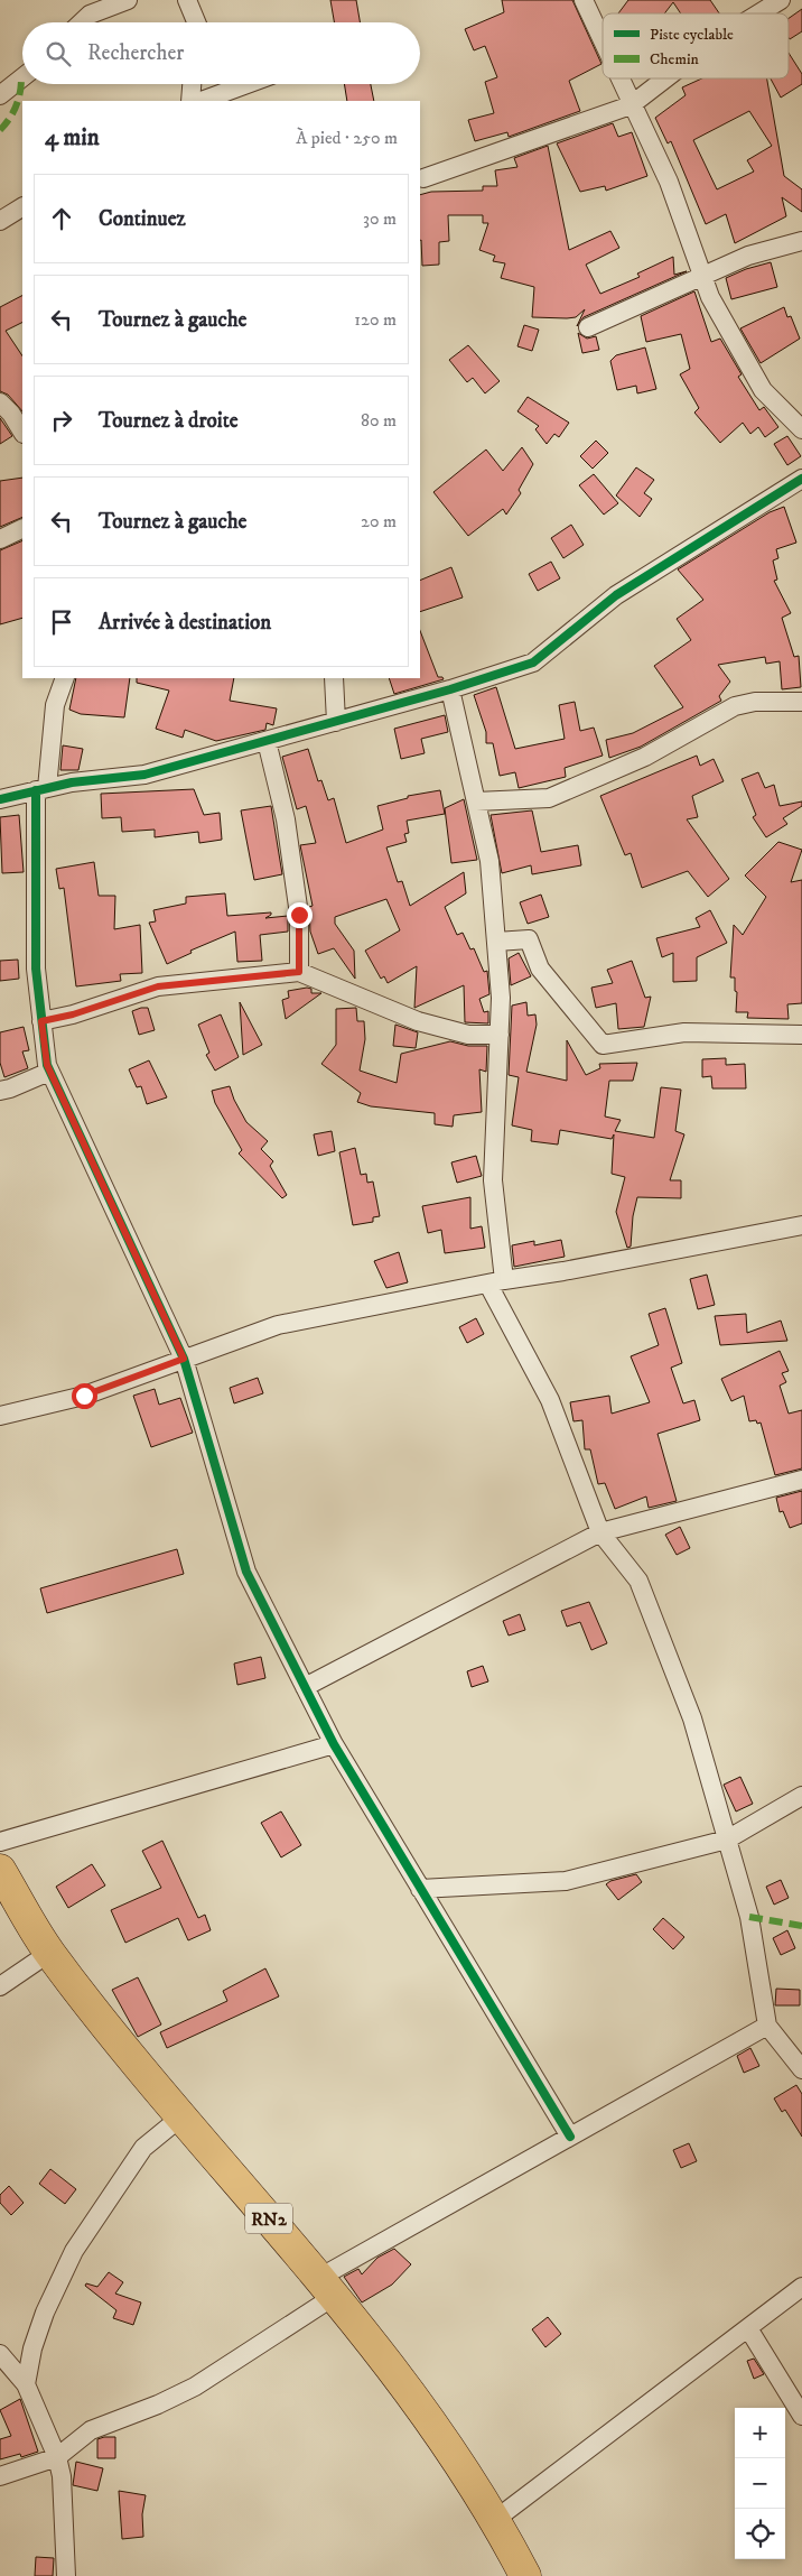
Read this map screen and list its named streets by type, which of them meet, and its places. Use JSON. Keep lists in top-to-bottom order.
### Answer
{
  "streets": {
    "highway": ["RN2"]
  },
  "legend": ["Piste cyclable", "Chemin"],
  "page": {
    "search": "Rechercher",
    "heading": ["4 min", "À pied · 250 m"],
    "list": [
      ["Continuez", "30 m"],
      ["Tournez à gauche", "120 m"],
      ["Tournez à droite", "80 m"],
      ["Tournez à gauche", "20 m"],
      "Arrivée à destination"
    ],
    "map_buttons": ["+", "−"]
  }
}
